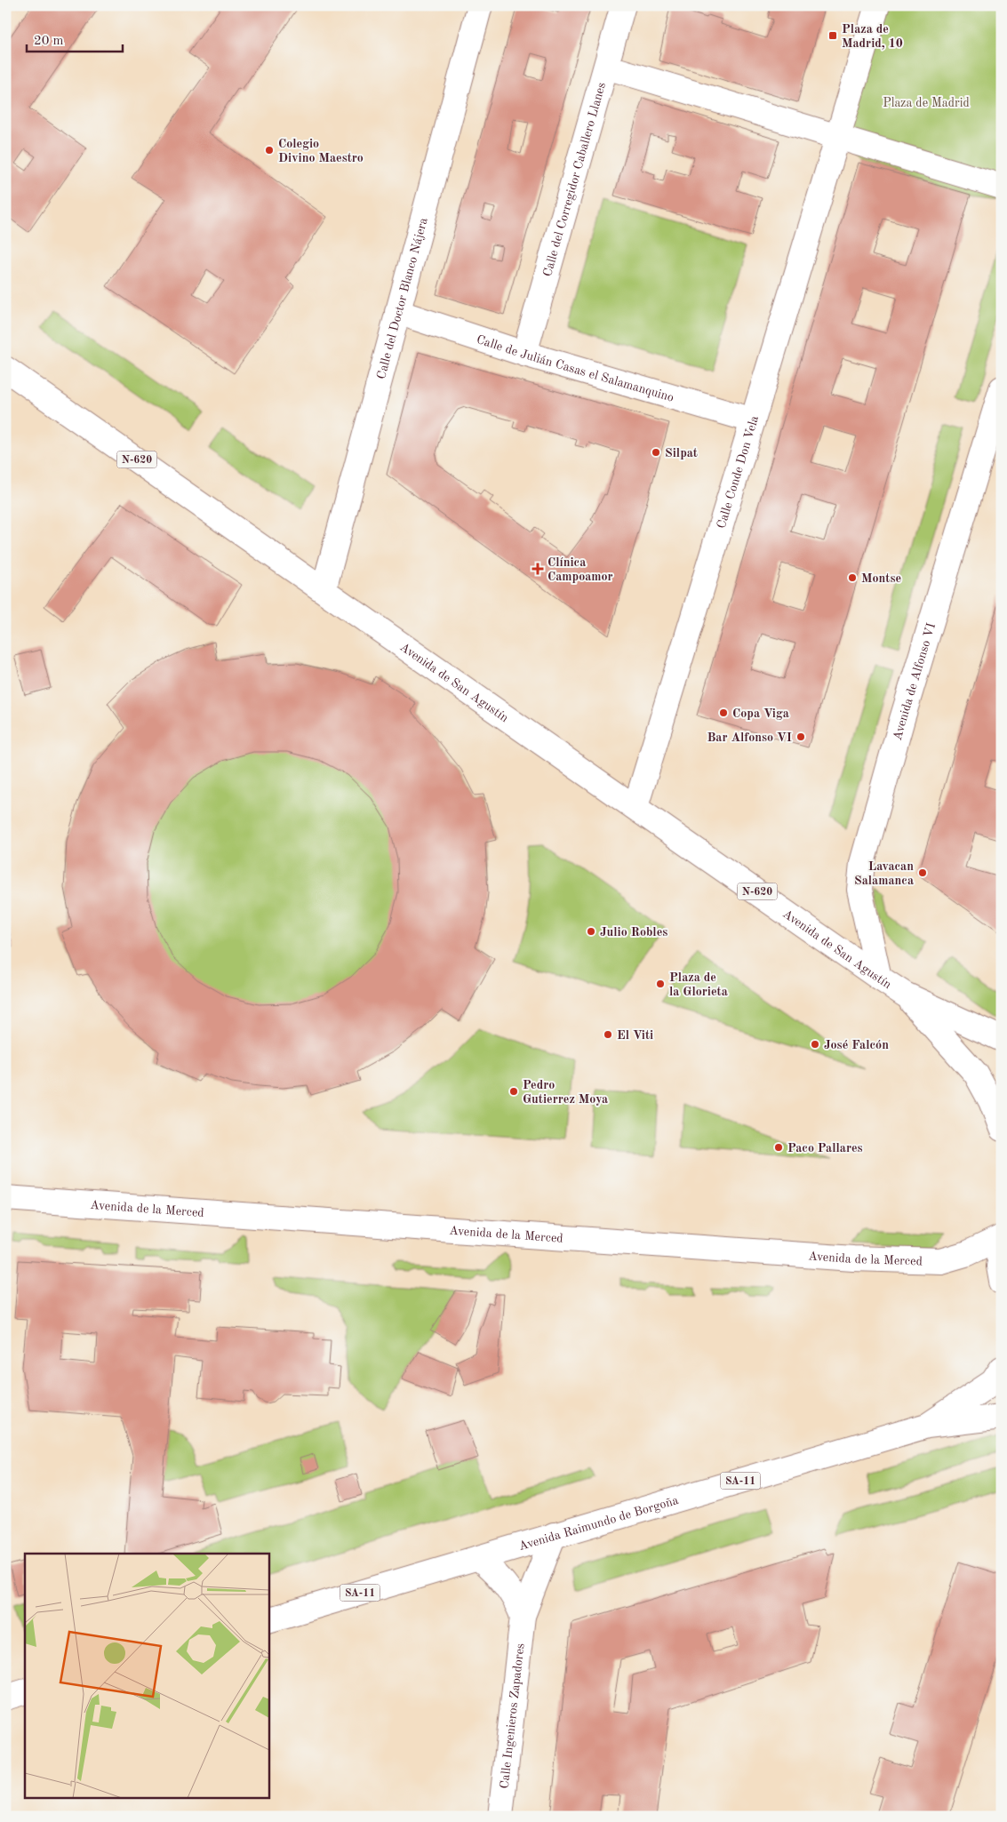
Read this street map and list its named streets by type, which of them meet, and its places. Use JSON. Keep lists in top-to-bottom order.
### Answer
{
  "streets": {
    "main road": [
      "Calle del Corregidor Caballero Llanes",
      "Calle del Doctor Blanco Nájera",
      "Calle de Julián Casas el Salamanquino",
      "N-620",
      "Calle Conde Don Vela",
      "Avenida de San Agustín",
      "Avenida de Alfonso VI",
      "Avenida de la Merced",
      "SA-11",
      "Avenida Raimundo de Borgoña",
      "Calle Ingenieros Zapadores"
    ]
  },
  "crossings": [
    ["Calle del Corregidor Caballero Llanes", "Calle de Julián Casas el Salamanquino"],
    ["Calle del Doctor Blanco Nájera", "Calle de Julián Casas el Salamanquino"],
    ["Calle del Doctor Blanco Nájera", "Avenida de San Agustín"],
    ["Calle de Julián Casas el Salamanquino", "Calle Conde Don Vela"],
    ["Calle Conde Don Vela", "Avenida de San Agustín"],
    ["Avenida de San Agustín", "Avenida de Alfonso VI"],
    ["Avenida Raimundo de Borgoña", "Calle Ingenieros Zapadores"]
  ],
  "parks": ["Plaza de Madrid"],
  "places": {
    "transit": ["Plaza de Madrid, 10"],
    "other": [
      "Colegio Divino Maestro",
      "Silpat",
      "Montse",
      "Copa Viga",
      "Bar Alfonso VI",
      "Lavacan Salamanca",
      "Julio Robles",
      "Plaza de la Glorieta",
      "El Viti",
      "José Falcón",
      "Pedro Gutierrez Moya",
      "Paco Pallares"
    ],
    "health": ["Clínica Campoamor"]
  },
  "scale_bar": "20 m"
}
